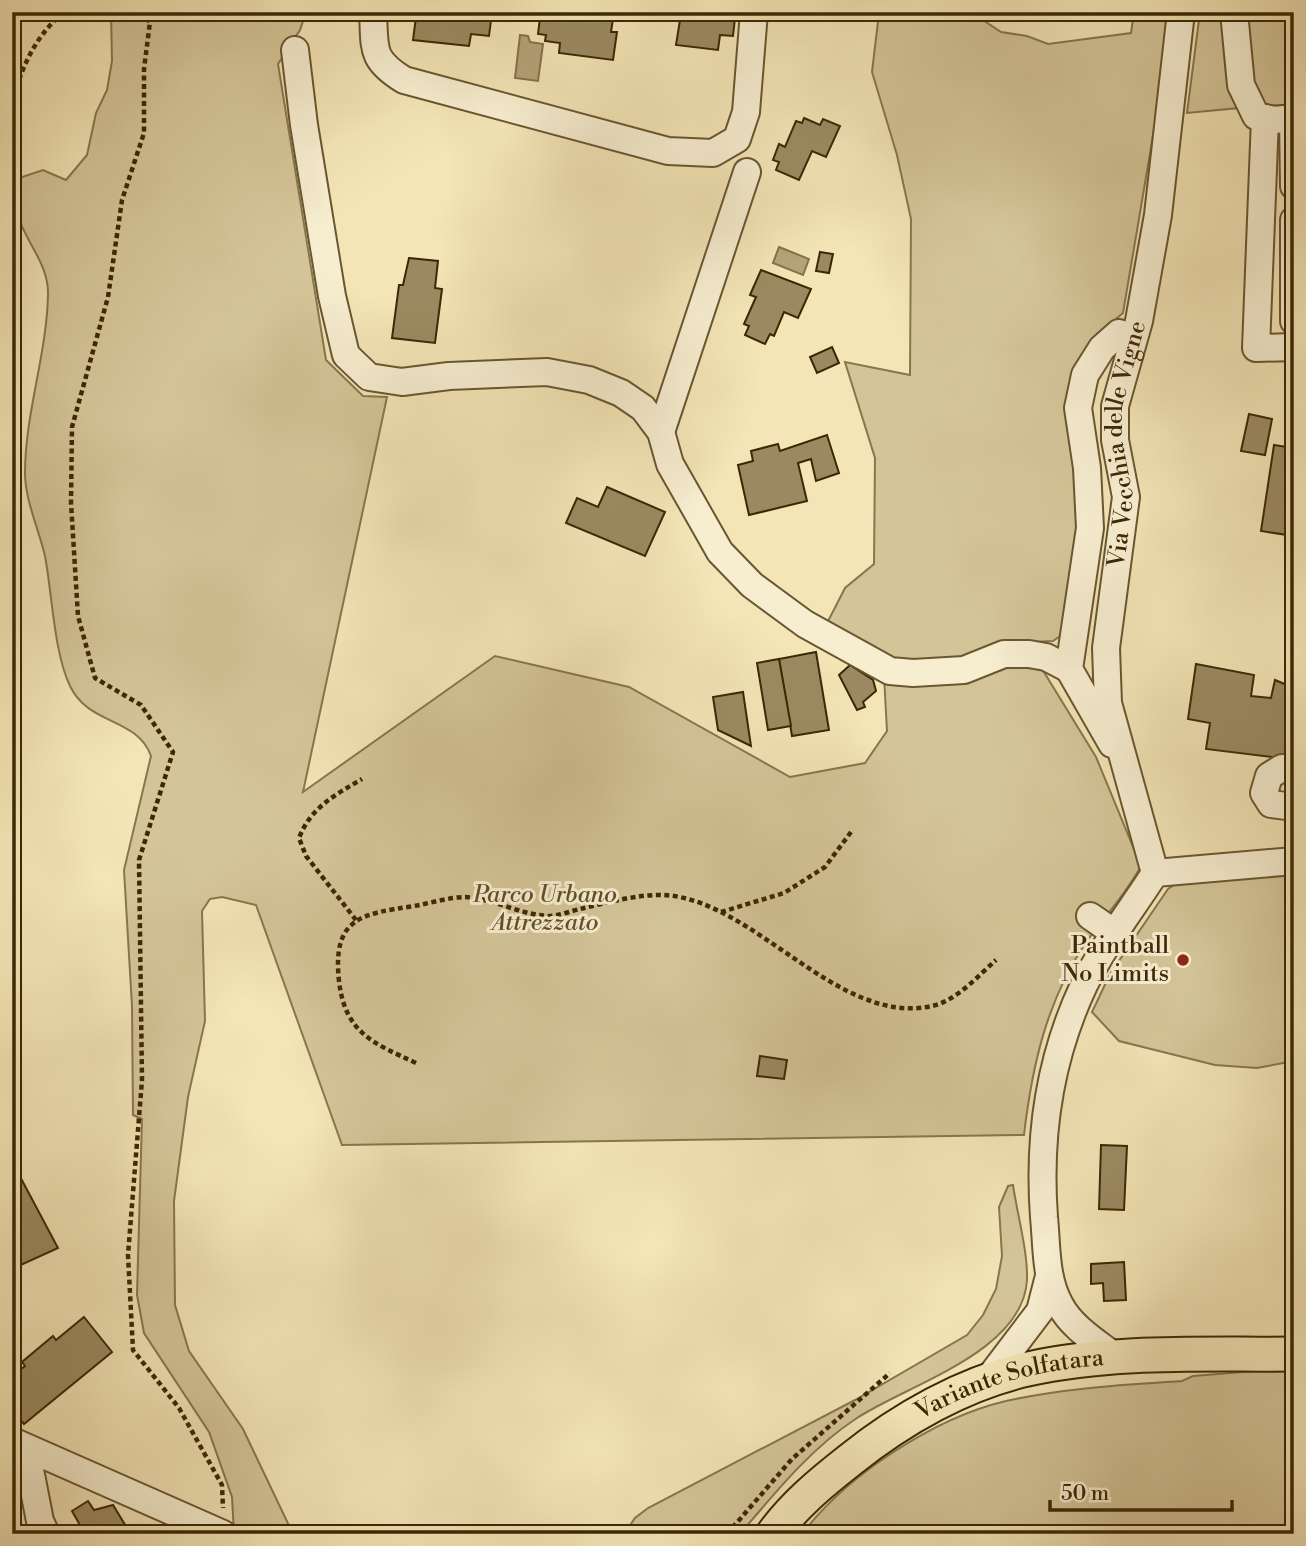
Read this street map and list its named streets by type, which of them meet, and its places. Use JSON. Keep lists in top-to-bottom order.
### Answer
{
  "streets": {
    "main road": ["Variante Solfatara"],
    "street": ["Via Vecchia delle Vigne"]
  },
  "parks": ["Parco Urbano Attrezzato"],
  "places": ["Paintball No Limits"],
  "scale_bar": "50 m"
}
